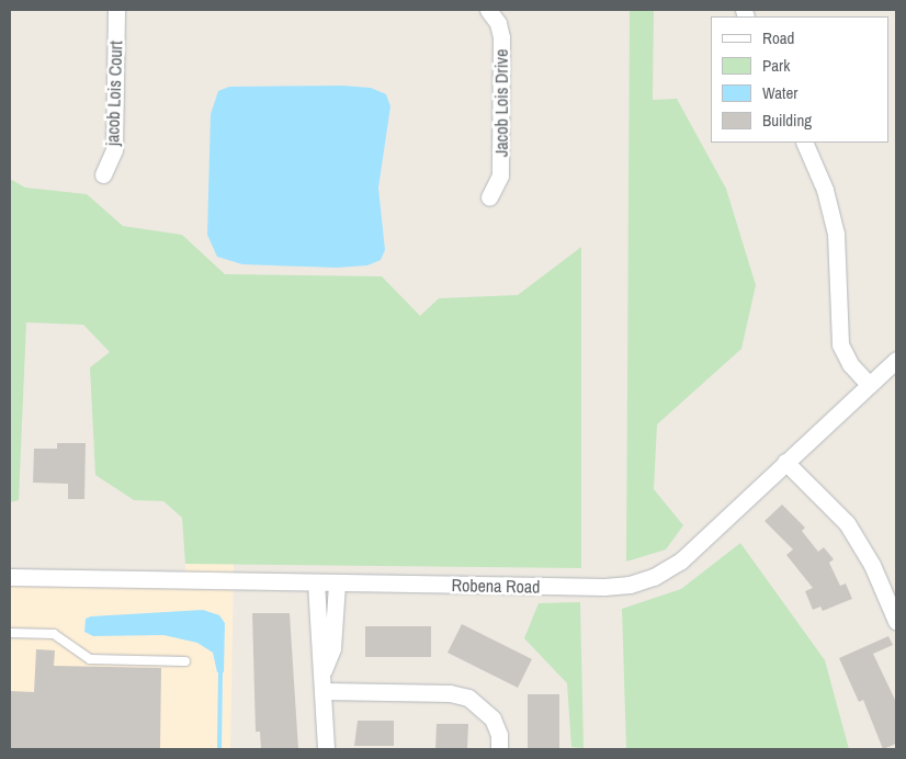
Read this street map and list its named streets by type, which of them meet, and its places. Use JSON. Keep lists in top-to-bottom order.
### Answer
{
  "streets": {
    "street": ["jacob Lois Court", "Jacob Lois Drive", "Robena Road"]
  },
  "legend": [
    "Road",
    "Park",
    "Water",
    "Building"
  ]
}
